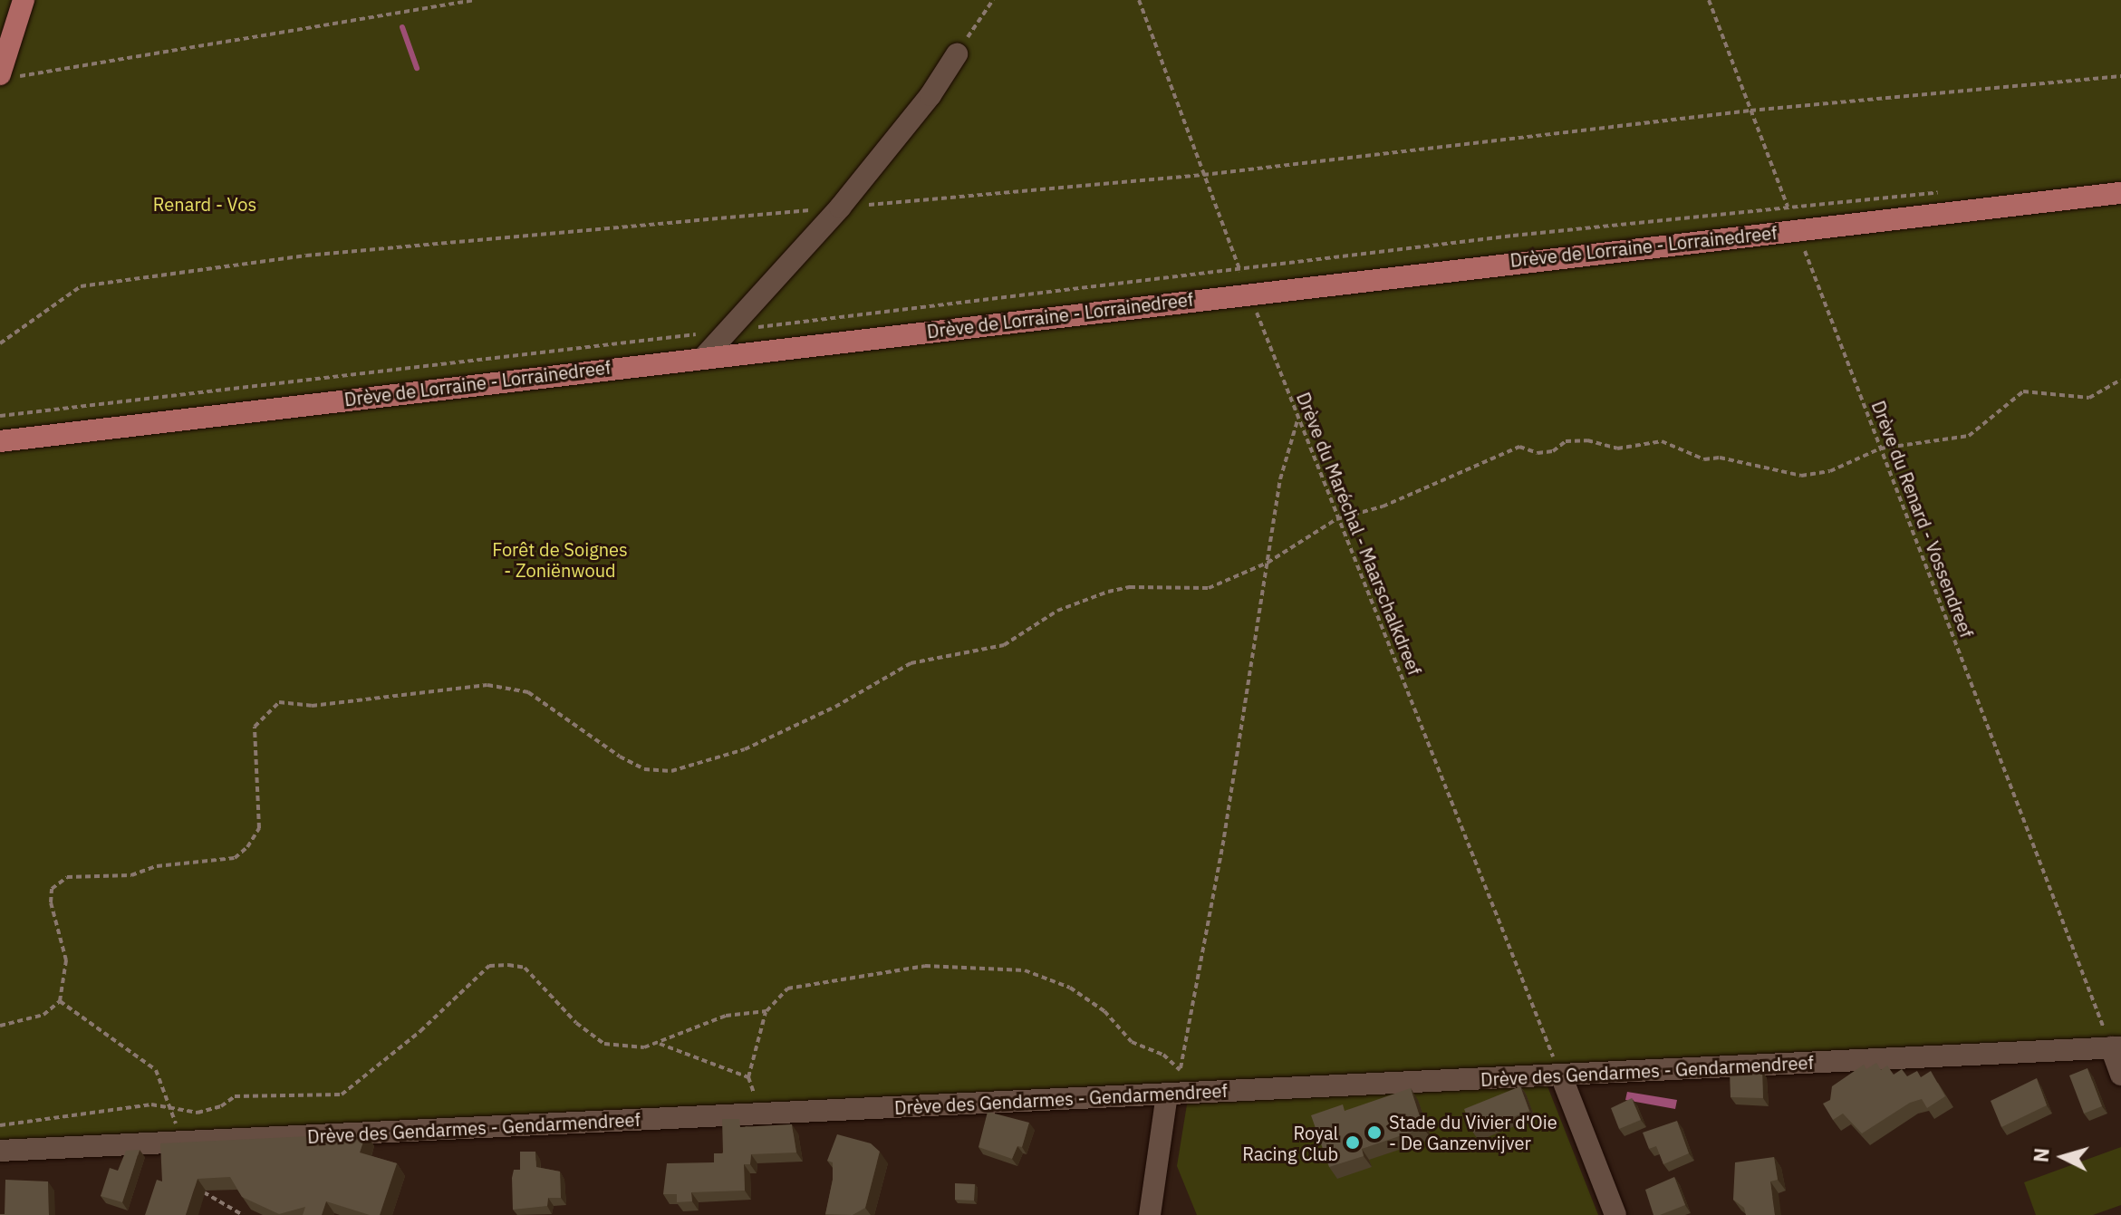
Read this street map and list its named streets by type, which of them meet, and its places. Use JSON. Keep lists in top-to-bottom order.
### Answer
{
  "streets": {
    "main road": ["Drève de Lorraine - Lorrainedreef"],
    "street": ["Drève des Gendarmes - Gendarmendreef"],
    "path": ["Drève du Renard - Vossendreef", "Drève du Maréchal - Maarschalkdreef"]
  },
  "crossings": [
    ["Drève de Lorraine - Lorrainedreef", "Drève du Renard - Vossendreef"],
    ["Drève de Lorraine - Lorrainedreef", "Drève du Maréchal - Maarschalkdreef"],
    ["Drève du Renard - Vossendreef", "Drève des Gendarmes - Gendarmendreef"],
    ["Drève du Maréchal - Maarschalkdreef", "Drève des Gendarmes - Gendarmendreef"]
  ],
  "parks": ["Renard - Vos", "Forêt de Soignes - Zoniënwoud"],
  "places": ["Stade du Vivier d'Oie - De Ganzenvijver", "Royal Racing Club"],
  "north": "left"
}
